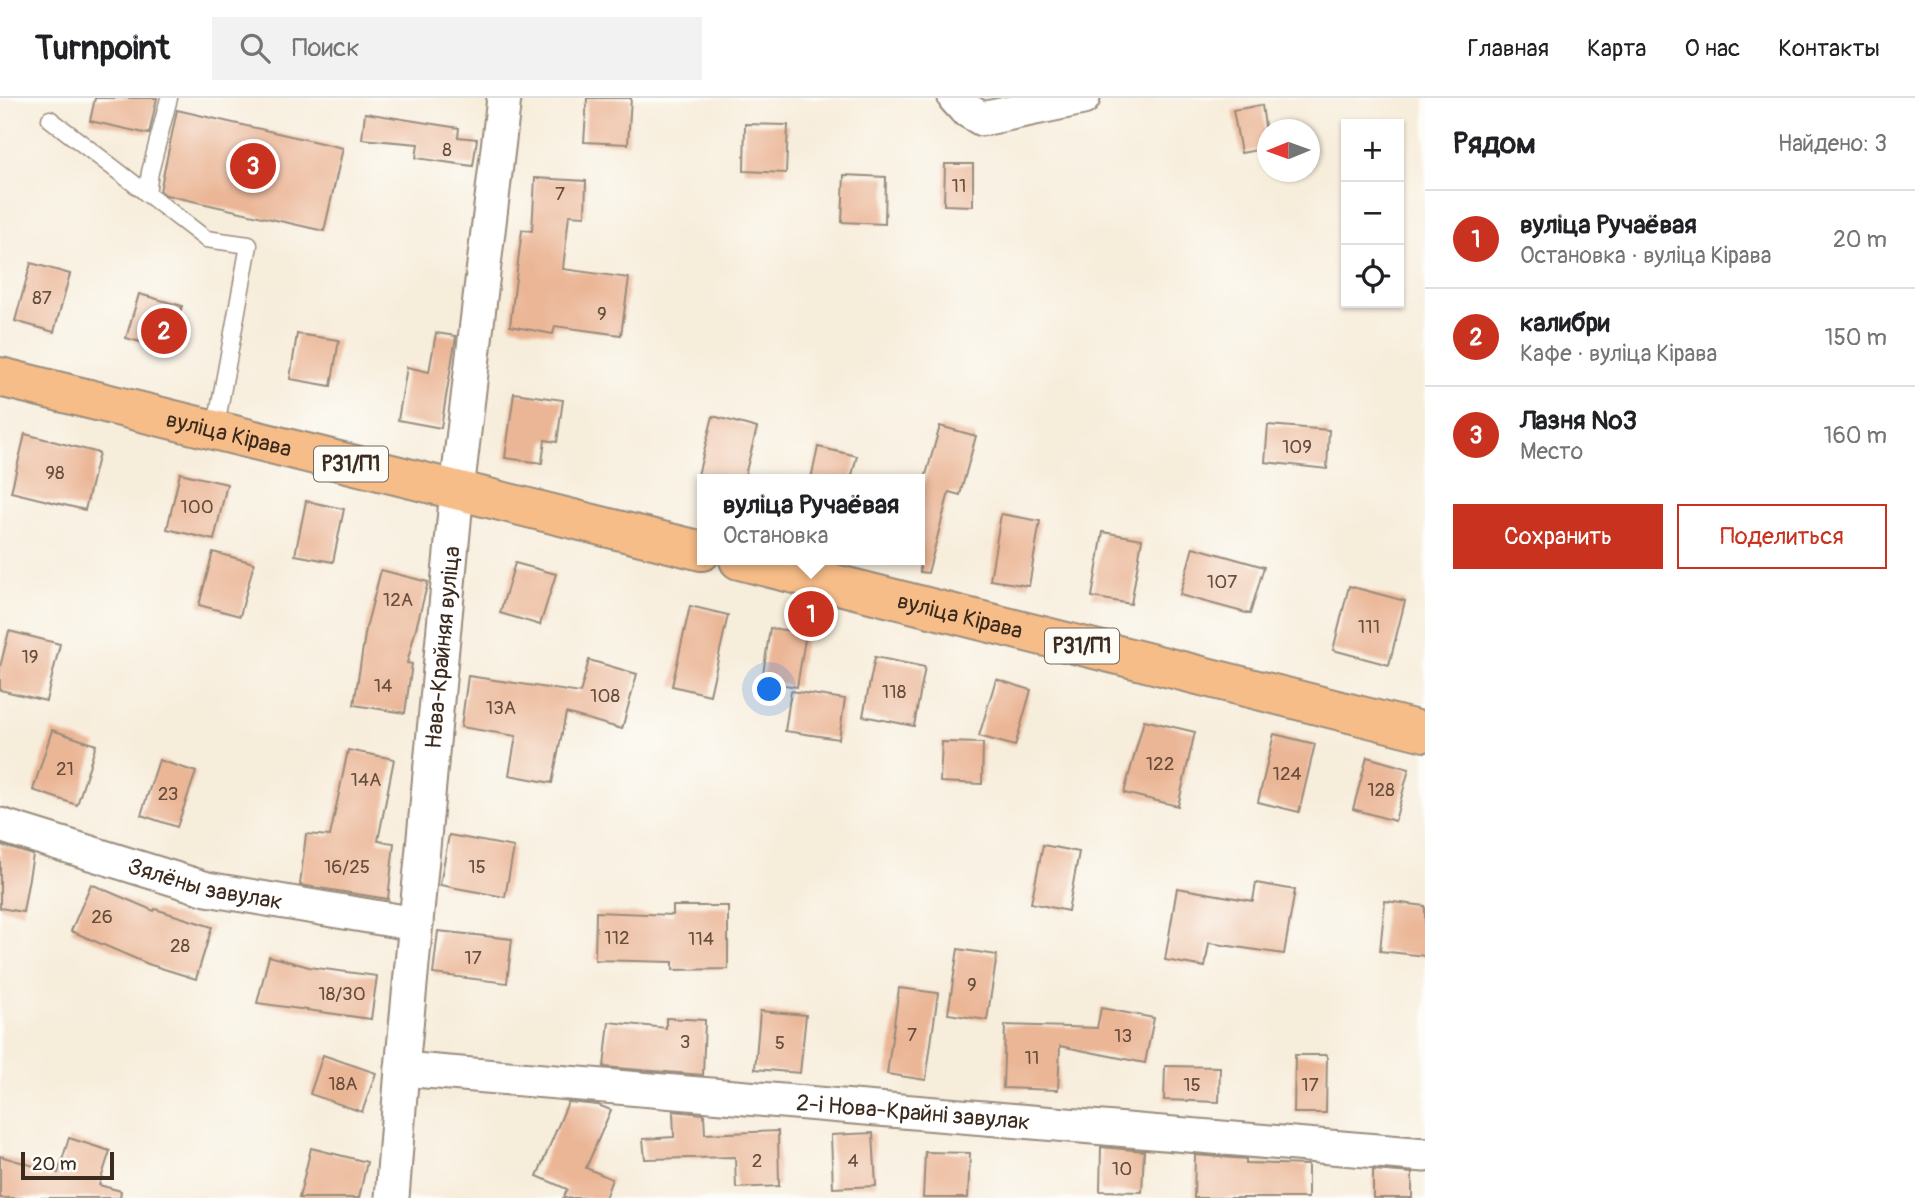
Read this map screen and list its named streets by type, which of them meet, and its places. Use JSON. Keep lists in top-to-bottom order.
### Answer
{
  "streets": {
    "main road": ["вуліца Кірава", "Р31/П1"],
    "street": ["Нава-Крайняя вуліца", "Зялёны завулак", "2-і Нова-Крайні завулак"]
  },
  "crossings": [
    ["вуліца Кірава", "Нава-Крайняя вуліца"],
    ["Нава-Крайняя вуліца", "Зялёны завулак"],
    ["Нава-Крайняя вуліца", "2-і Нова-Крайні завулак"]
  ],
  "house_numbers": [
    "8",
    "11",
    "7",
    "87",
    "9",
    "109",
    "98",
    "100",
    "107",
    "12А",
    "111",
    "19",
    "14",
    "118",
    "108",
    "13А",
    "122",
    "21",
    "124",
    "14А",
    "128",
    "23",
    "16/25",
    "15",
    "26",
    "112",
    "114",
    "28",
    "17",
    "9",
    "18/30",
    "7",
    "13",
    "3",
    "5",
    "11",
    "18А",
    "15",
    "17",
    "2",
    "4",
    "10"
  ],
  "scale_bar": "20 m",
  "north": "left",
  "page": {
    "header": "Turnpoint",
    "search": "Поиск",
    "nav": [
      "Главная",
      "Карта",
      "О нас",
      "Контакты"
    ],
    "heading": ["Рядом", "Найдено: 3"],
    "map_buttons": ["+", "−"],
    "pins": ["3", "2", "1"],
    "list": [
      {
        "mark": "1",
        "name": "вуліца Ручаёвая",
        "note": "Остановка · вуліца Кірава",
        "value": "20 m"
      },
      {
        "mark": "2",
        "name": "калибри",
        "note": "Кафе · вуліца Кірава",
        "value": "150 m"
      },
      {
        "mark": "3",
        "name": "Лазня №3",
        "note": "Место",
        "value": "160 m"
      }
    ],
    "popup": ["вуліца Ручаёвая", "Остановка"],
    "buttons": ["Сохранить", "Поделиться"],
    "scale": "20 m"
  }
}
